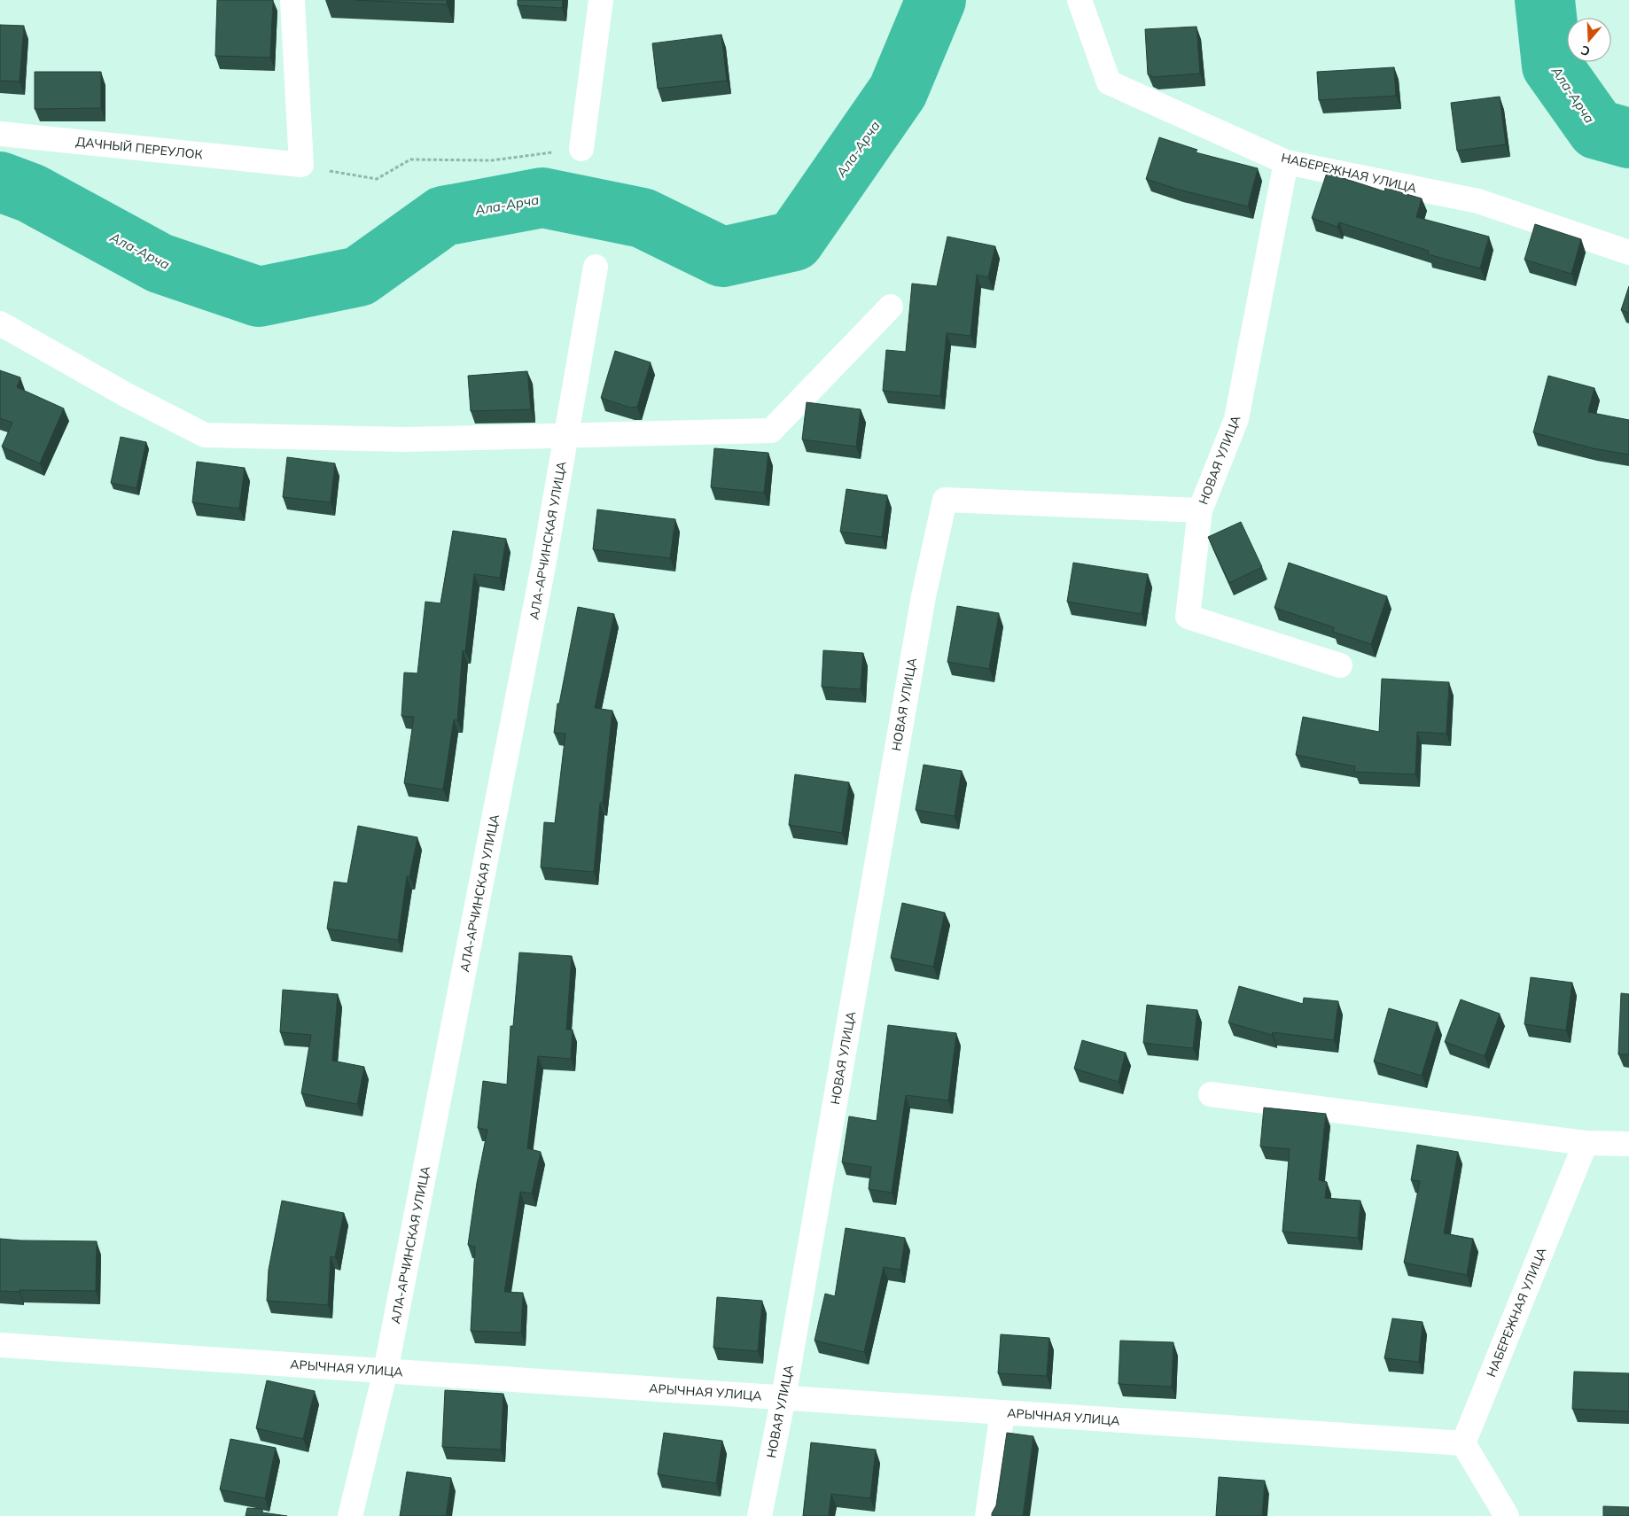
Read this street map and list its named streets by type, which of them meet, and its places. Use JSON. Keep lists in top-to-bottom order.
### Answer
{
  "streets": {
    "street": [
      "ДАЧНЫЙ ПЕРЕУЛОК",
      "НАБЕРЕЖНАЯ УЛИЦА",
      "НОВАЯ УЛИЦА",
      "АЛА-АРЧИНСКАЯ УЛИЦА",
      "АРЫЧНАЯ УЛИЦА"
    ]
  },
  "crossings": [
    ["НАБЕРЕЖНАЯ УЛИЦА", "НОВАЯ УЛИЦА"],
    ["НАБЕРЕЖНАЯ УЛИЦА", "АРЫЧНАЯ УЛИЦА"],
    ["НОВАЯ УЛИЦА", "АРЫЧНАЯ УЛИЦА"],
    ["АЛА-АРЧИНСКАЯ УЛИЦА", "АРЫЧНАЯ УЛИЦА"]
  ],
  "water": ["Ала-Арча"],
  "north": "bottom"
}
